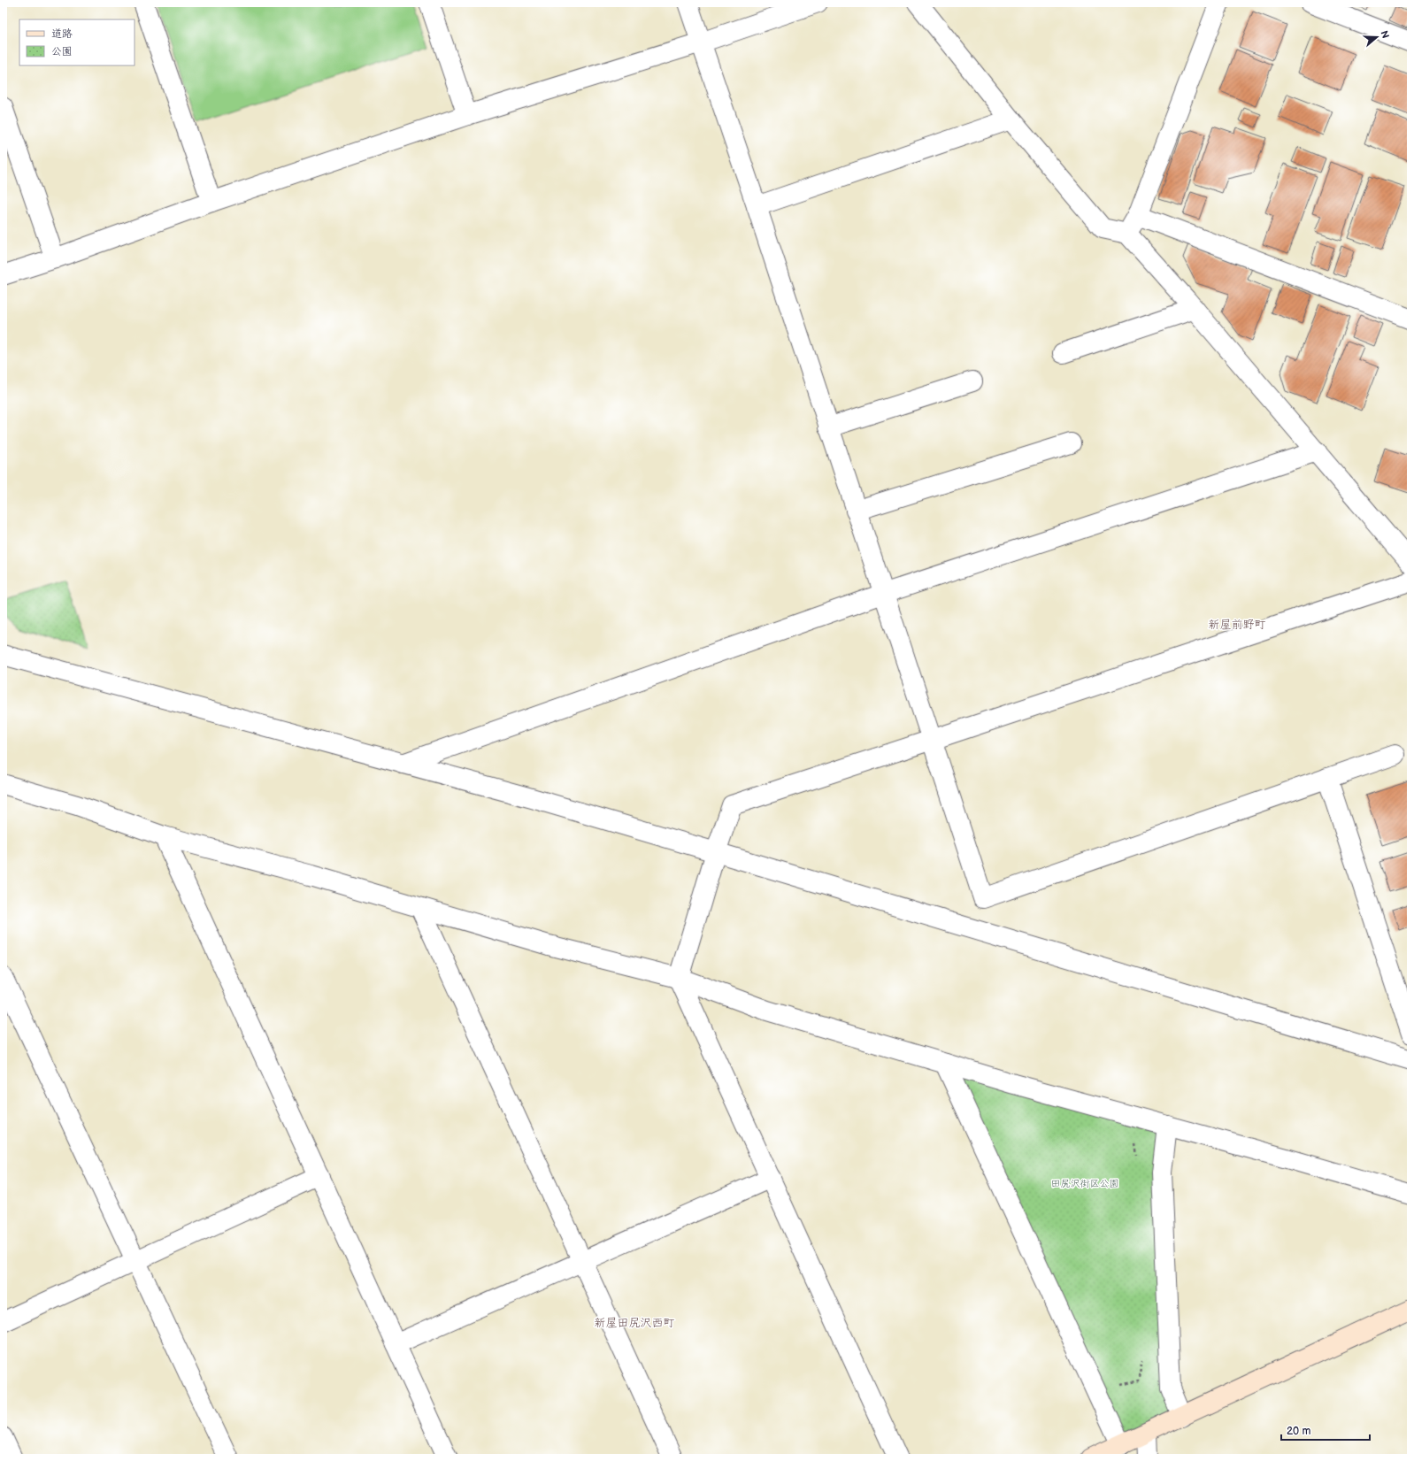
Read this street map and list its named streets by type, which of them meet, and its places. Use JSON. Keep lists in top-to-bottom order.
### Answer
{
  "districts": ["新屋前野町", "新屋田尻沢西町"],
  "parks": ["田尻沢街区公園"],
  "legend": ["道路", "公園"],
  "scale_bar": "20 m",
  "north": "right"
}
